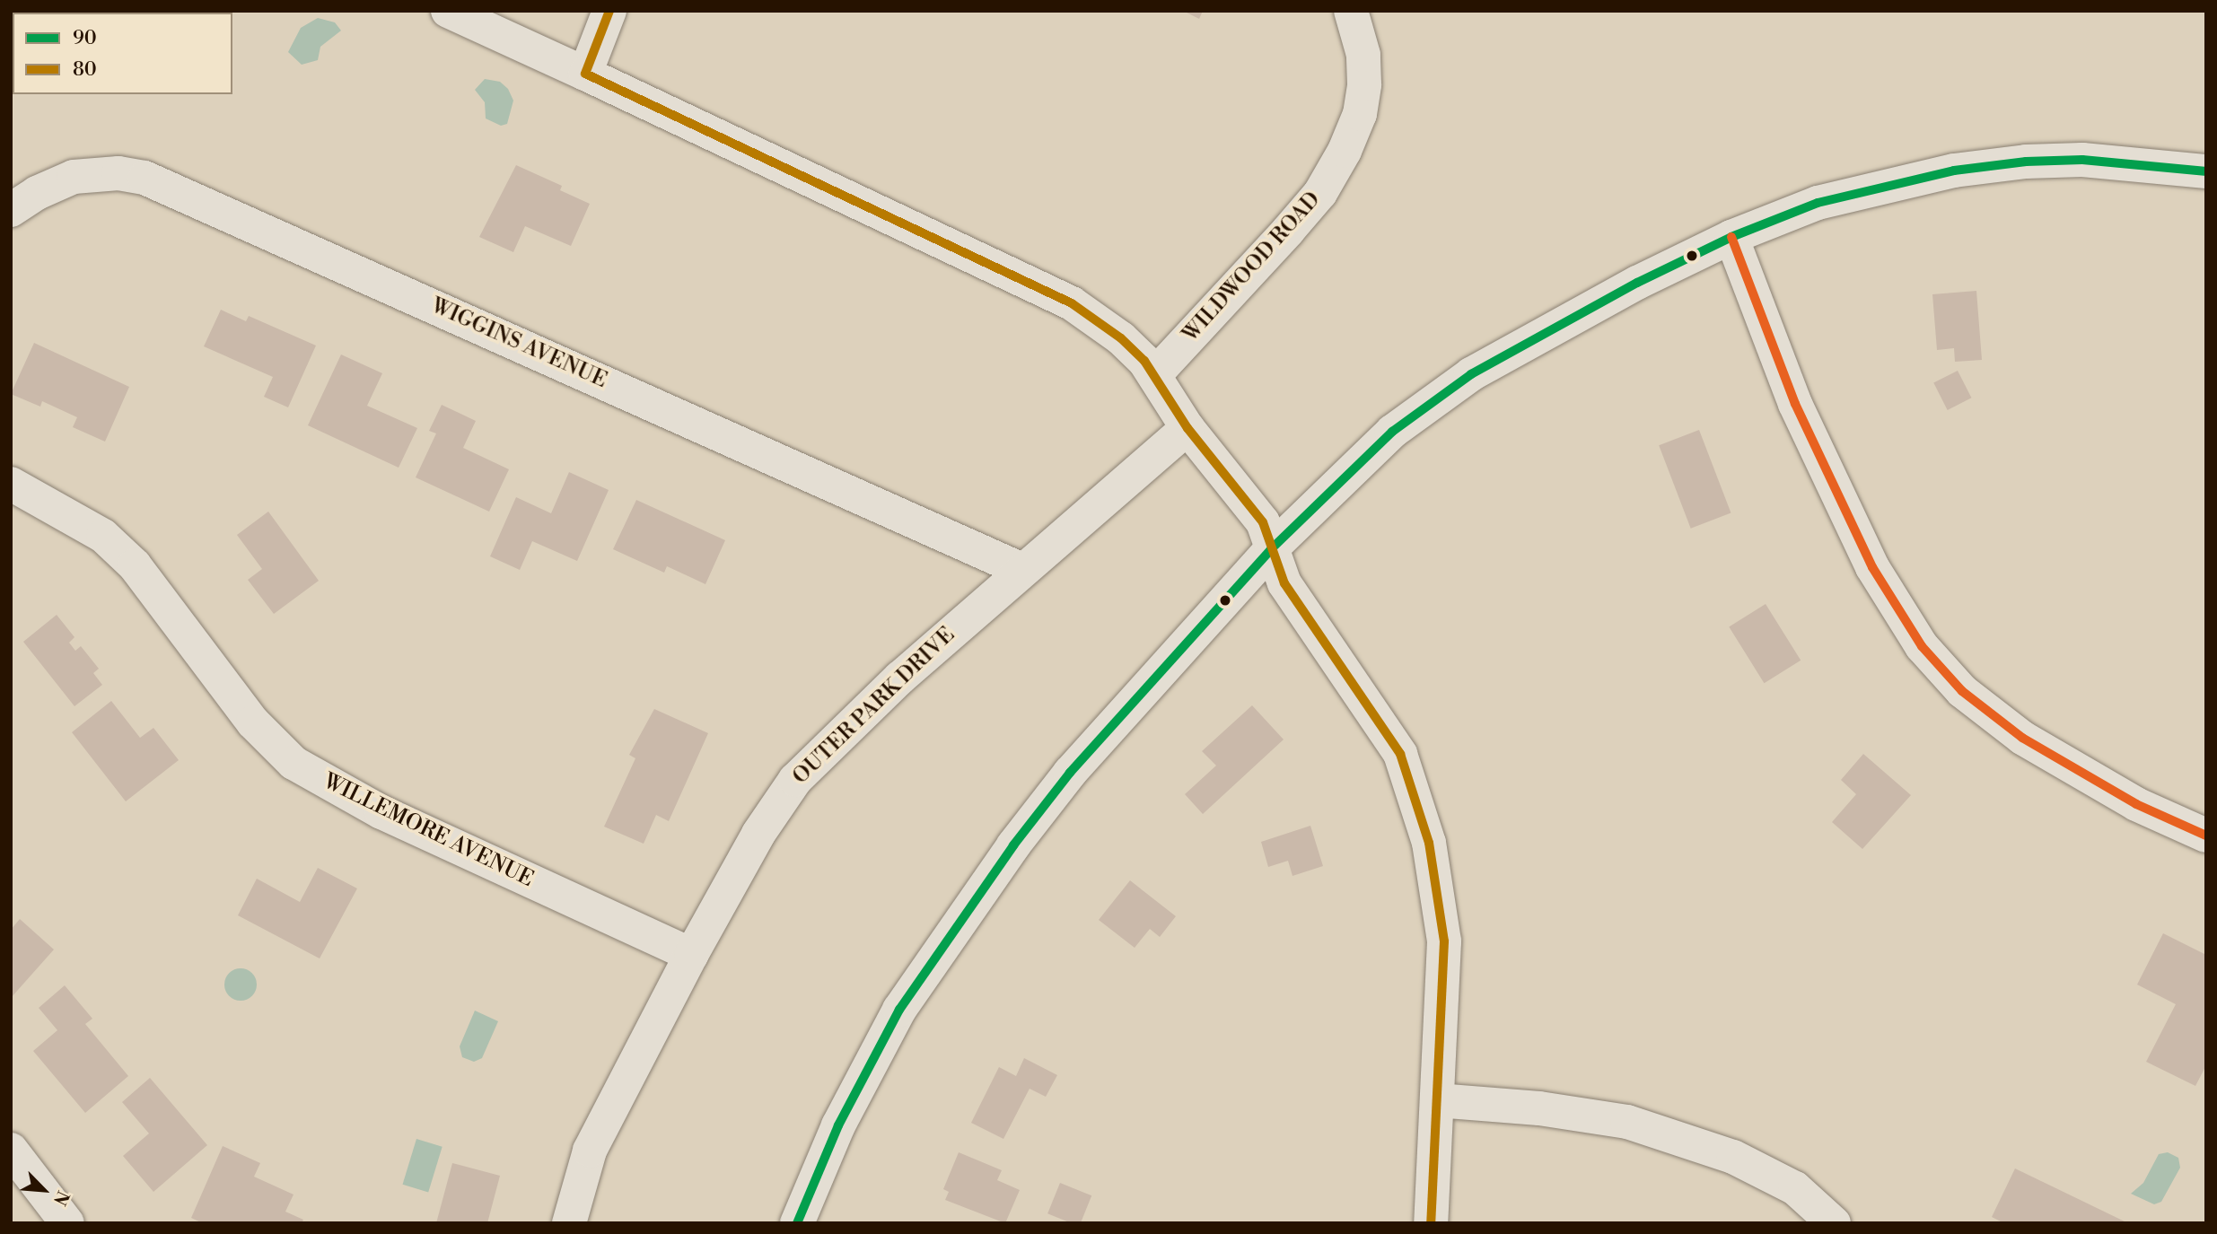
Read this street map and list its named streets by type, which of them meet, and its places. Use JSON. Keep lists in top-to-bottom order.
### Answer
{
  "streets": {
    "street": [
      "WILDWOOD ROAD",
      "WIGGINS AVENUE",
      "OUTER PARK DRIVE",
      "WILLEMORE AVENUE"
    ]
  },
  "crossings": [
    ["WIGGINS AVENUE", "OUTER PARK DRIVE"],
    ["OUTER PARK DRIVE", "WILLEMORE AVENUE"]
  ],
  "lines": ["transit line 80", "transit line 90"],
  "legend": ["90", "80"],
  "north": "bottom right"
}
